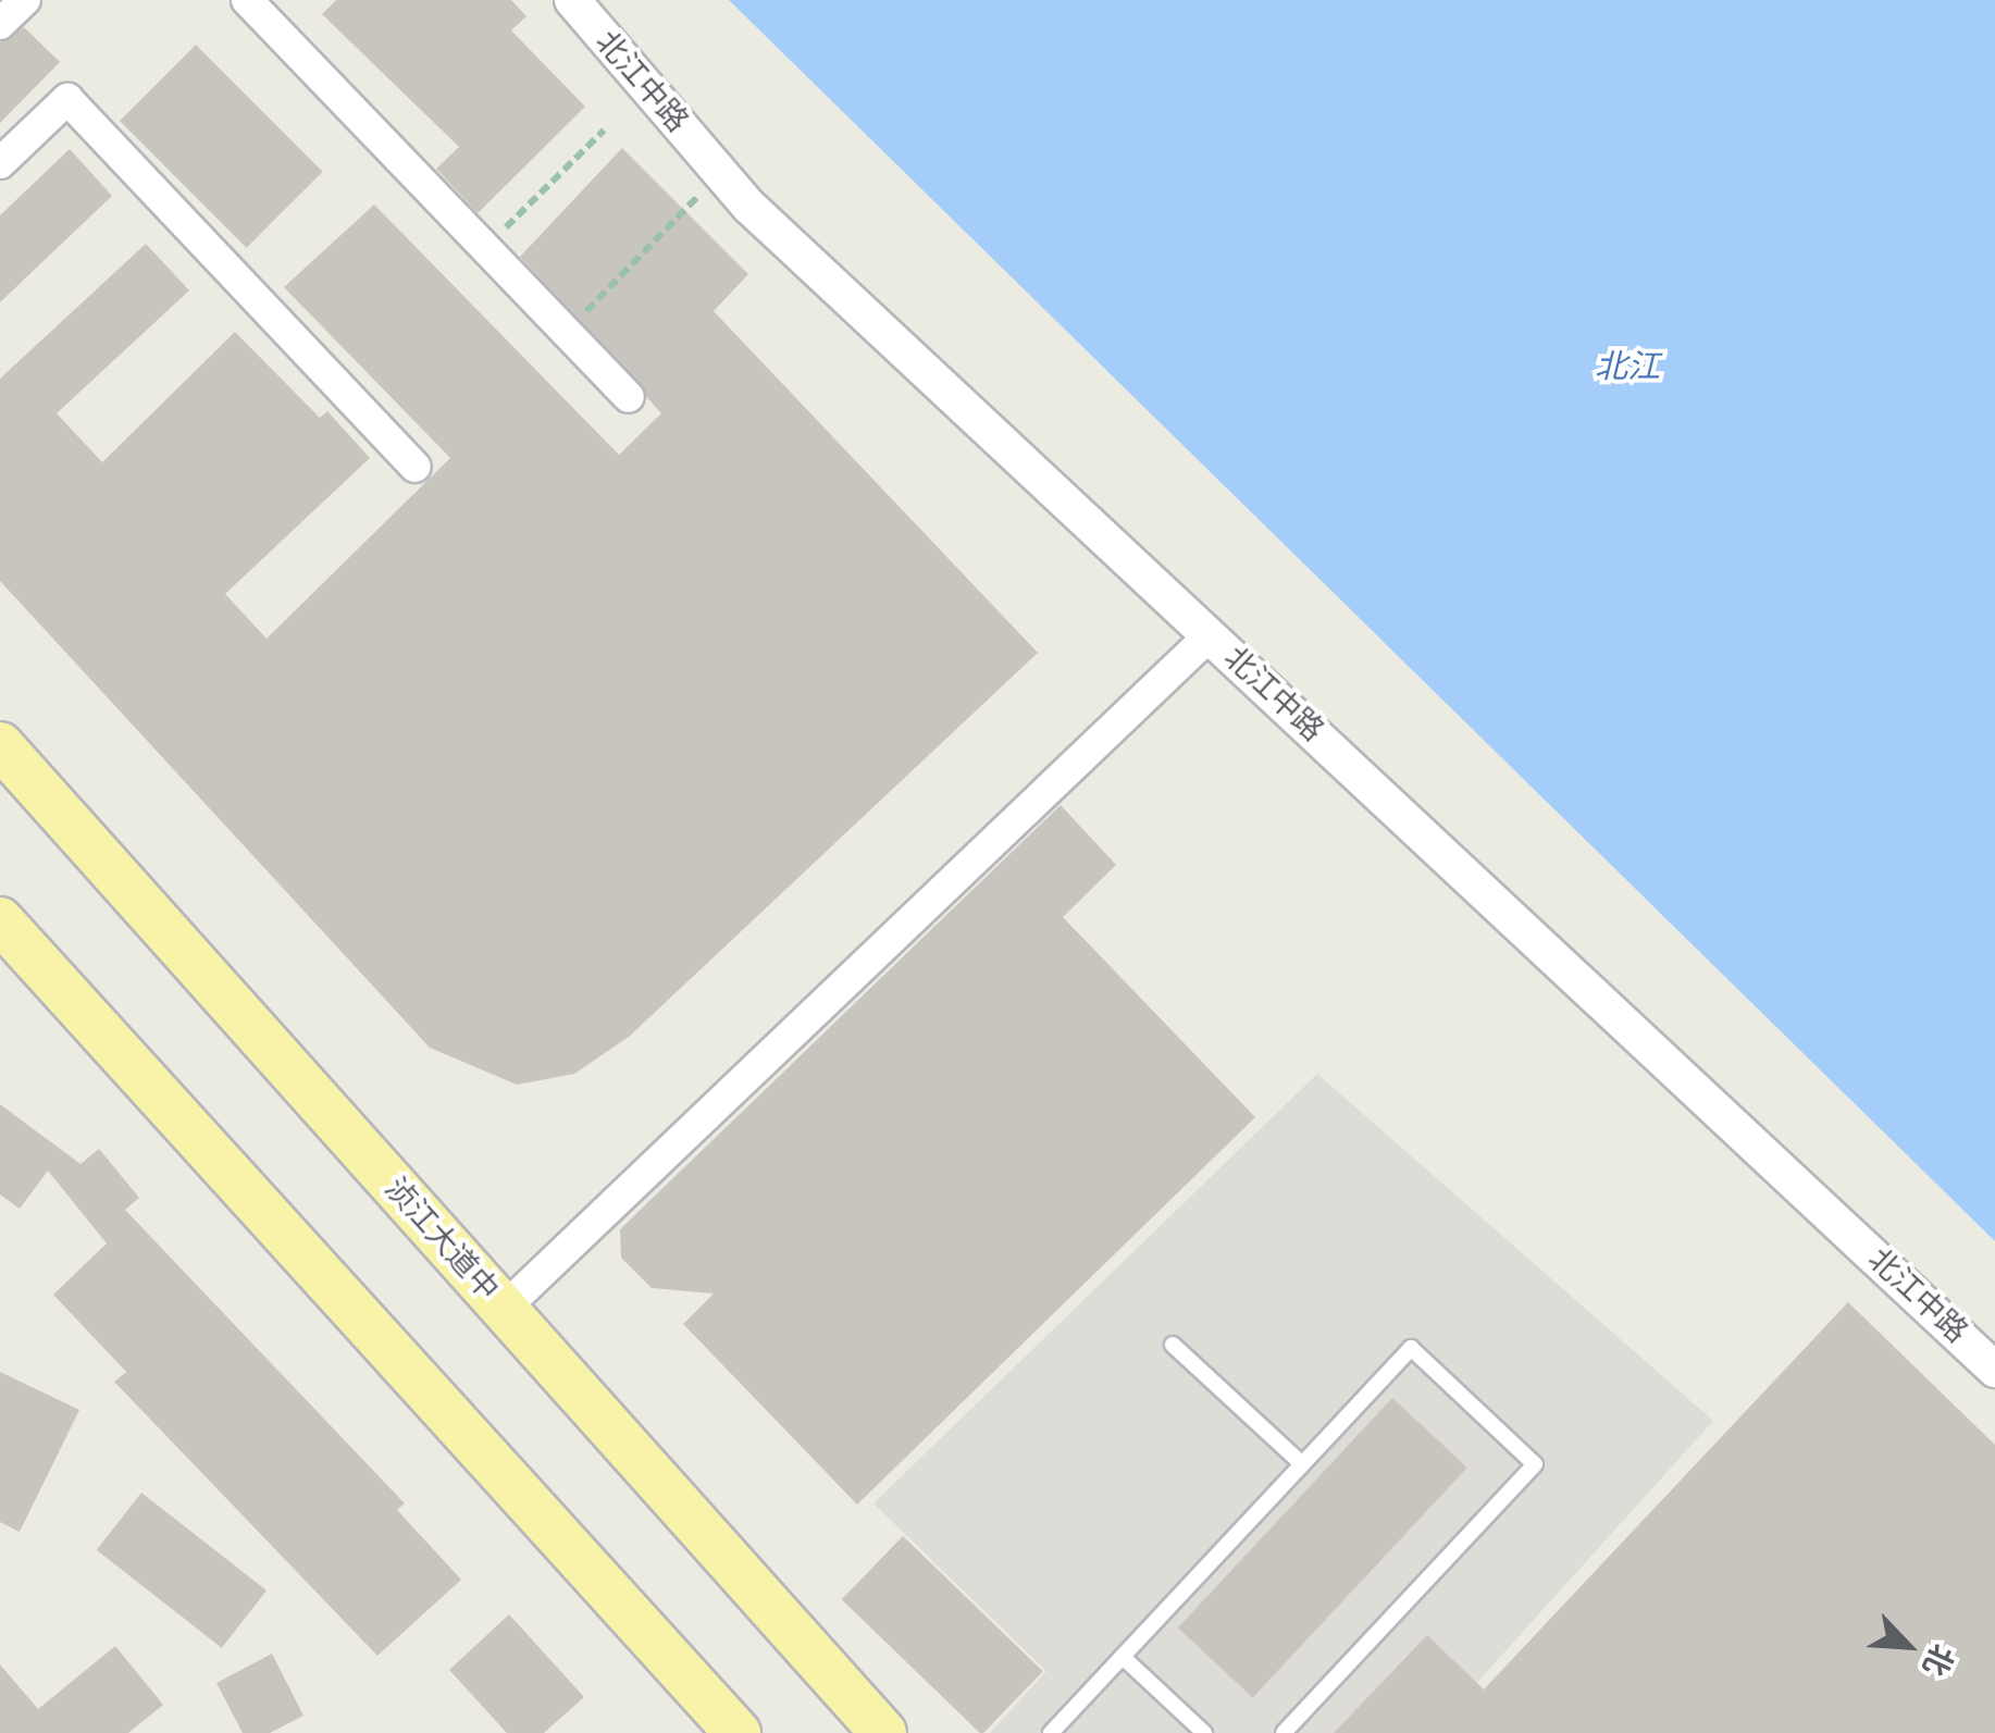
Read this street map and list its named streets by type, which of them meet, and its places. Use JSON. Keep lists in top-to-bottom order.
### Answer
{
  "streets": {
    "main road": ["浈江大道中"],
    "street": ["北江中路"]
  },
  "water": ["北江"],
  "north": "bottom right"
}
